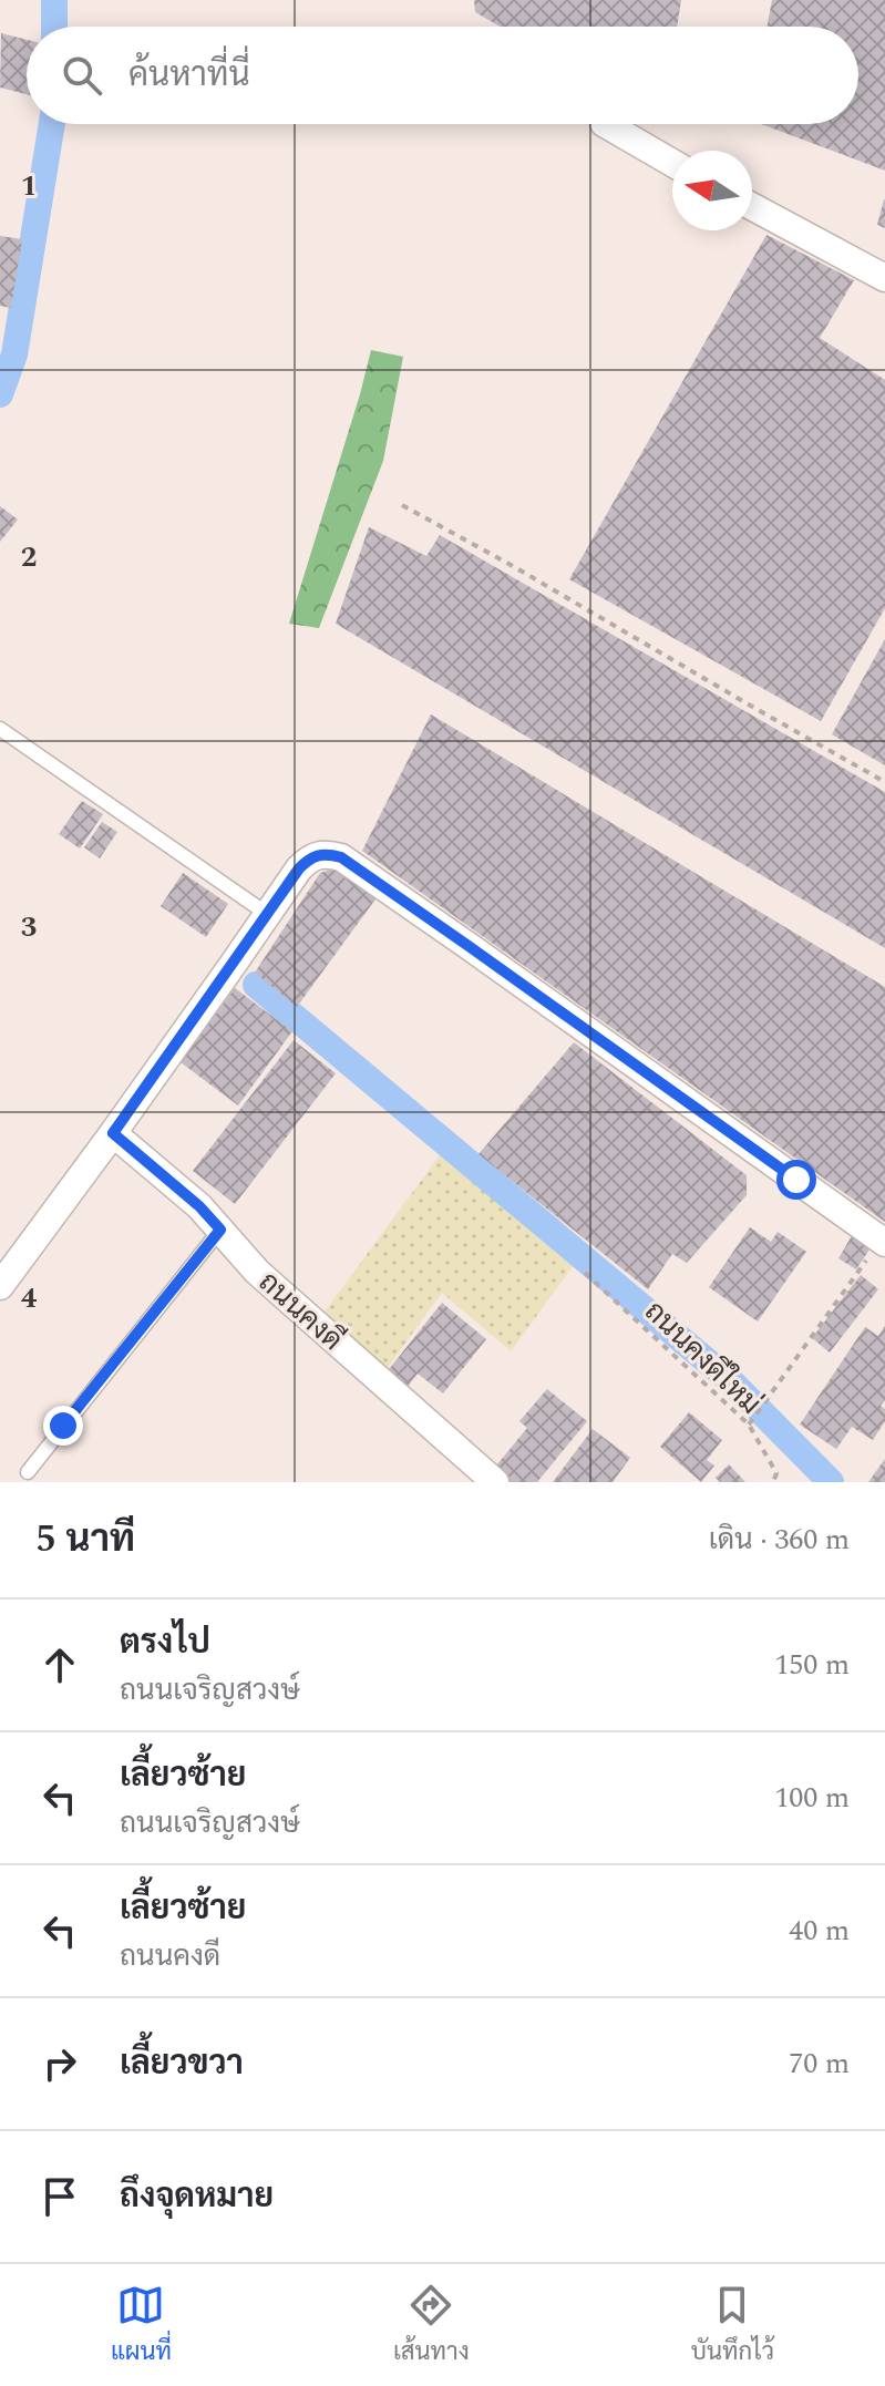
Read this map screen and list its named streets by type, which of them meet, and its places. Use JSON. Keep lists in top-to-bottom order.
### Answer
{
  "streets": {
    "street": ["ถนนคงดี"],
    "path": ["ถนนคงดีใหม่"]
  },
  "north": "left",
  "page": {
    "search": "ค้นหาที่นี่",
    "heading": ["5 นาที", "เดิน · 360 m"],
    "list": [
      ["ตรงไป", "ถนนเจริญสวงษ์", "150 m"],
      ["เลี้ยวซ้าย", "ถนนเจริญสวงษ์", "100 m"],
      ["เลี้ยวซ้าย", "ถนนคงดี", "40 m"],
      ["เลี้ยวขวา", "70 m"],
      "ถึงจุดหมาย"
    ],
    "nav": ["แผนที่", "เส้นทาง", "บันทึกไว้"]
  },
  "grid": {
    "rows": [
      "1",
      "2",
      "3",
      "4"
    ]
  }
}
